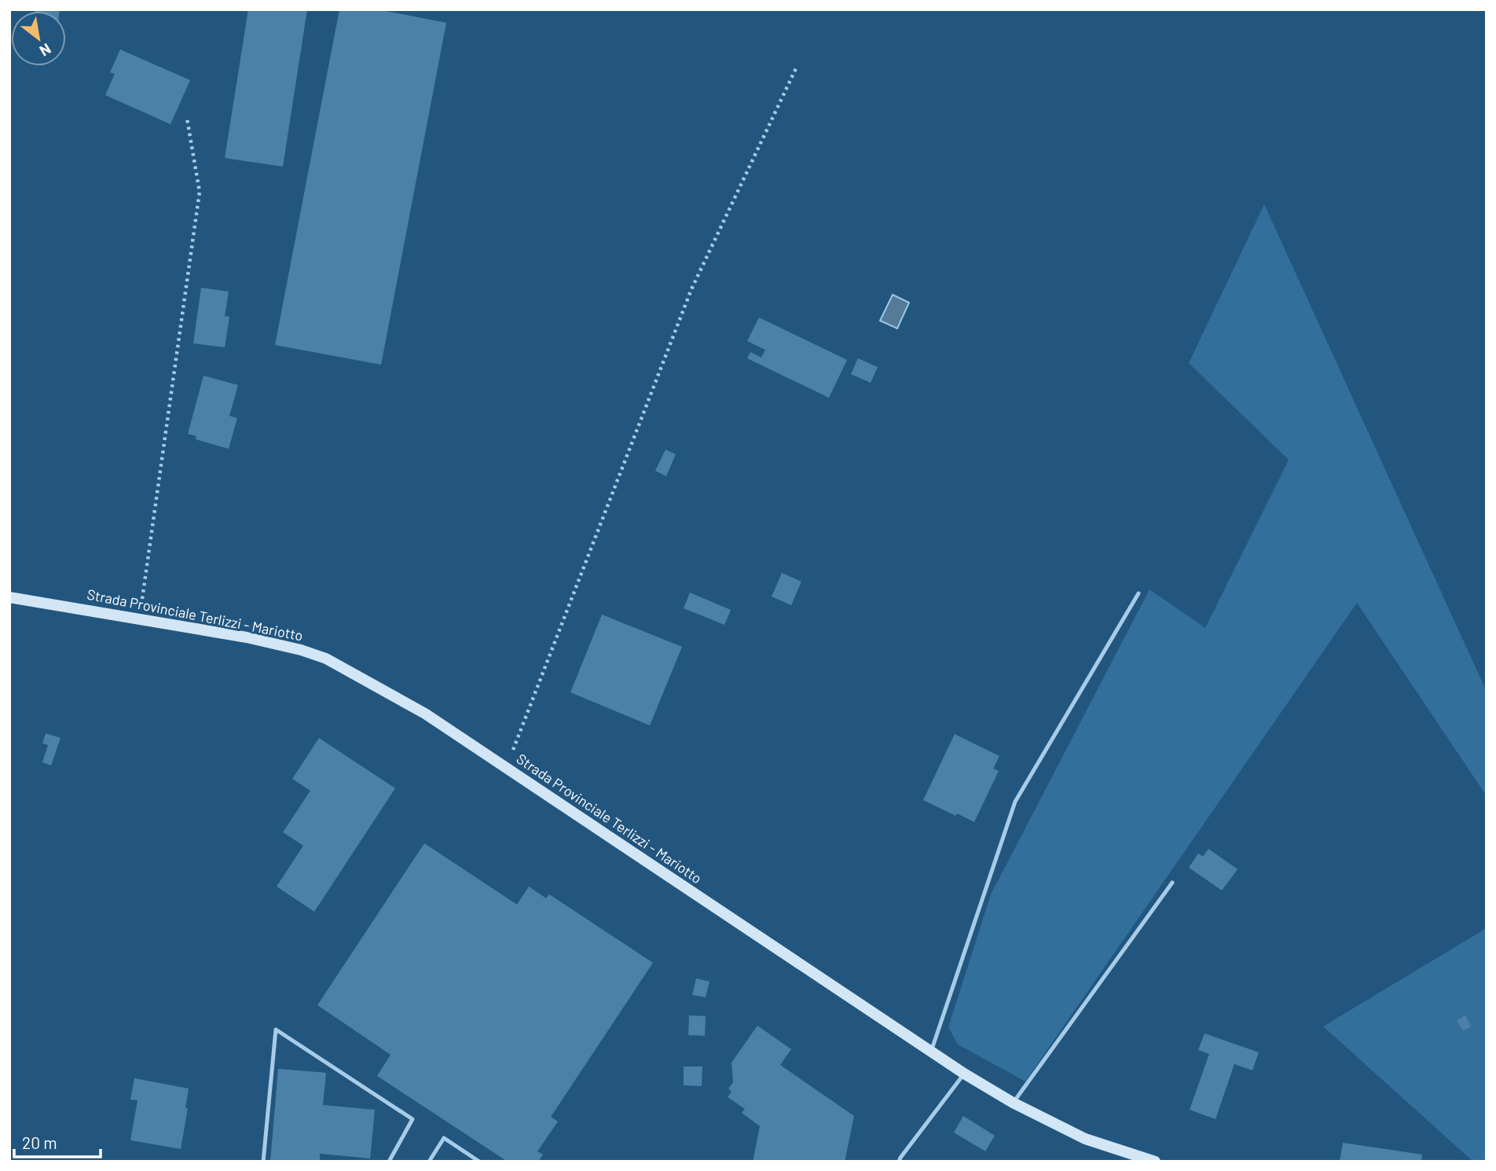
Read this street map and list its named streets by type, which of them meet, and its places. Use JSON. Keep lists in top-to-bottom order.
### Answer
{
  "streets": {
    "main road": ["Strada Provinciale Terlizzi - Mariotto"]
  },
  "scale_bar": "20 m",
  "north": "bottom right"
}
